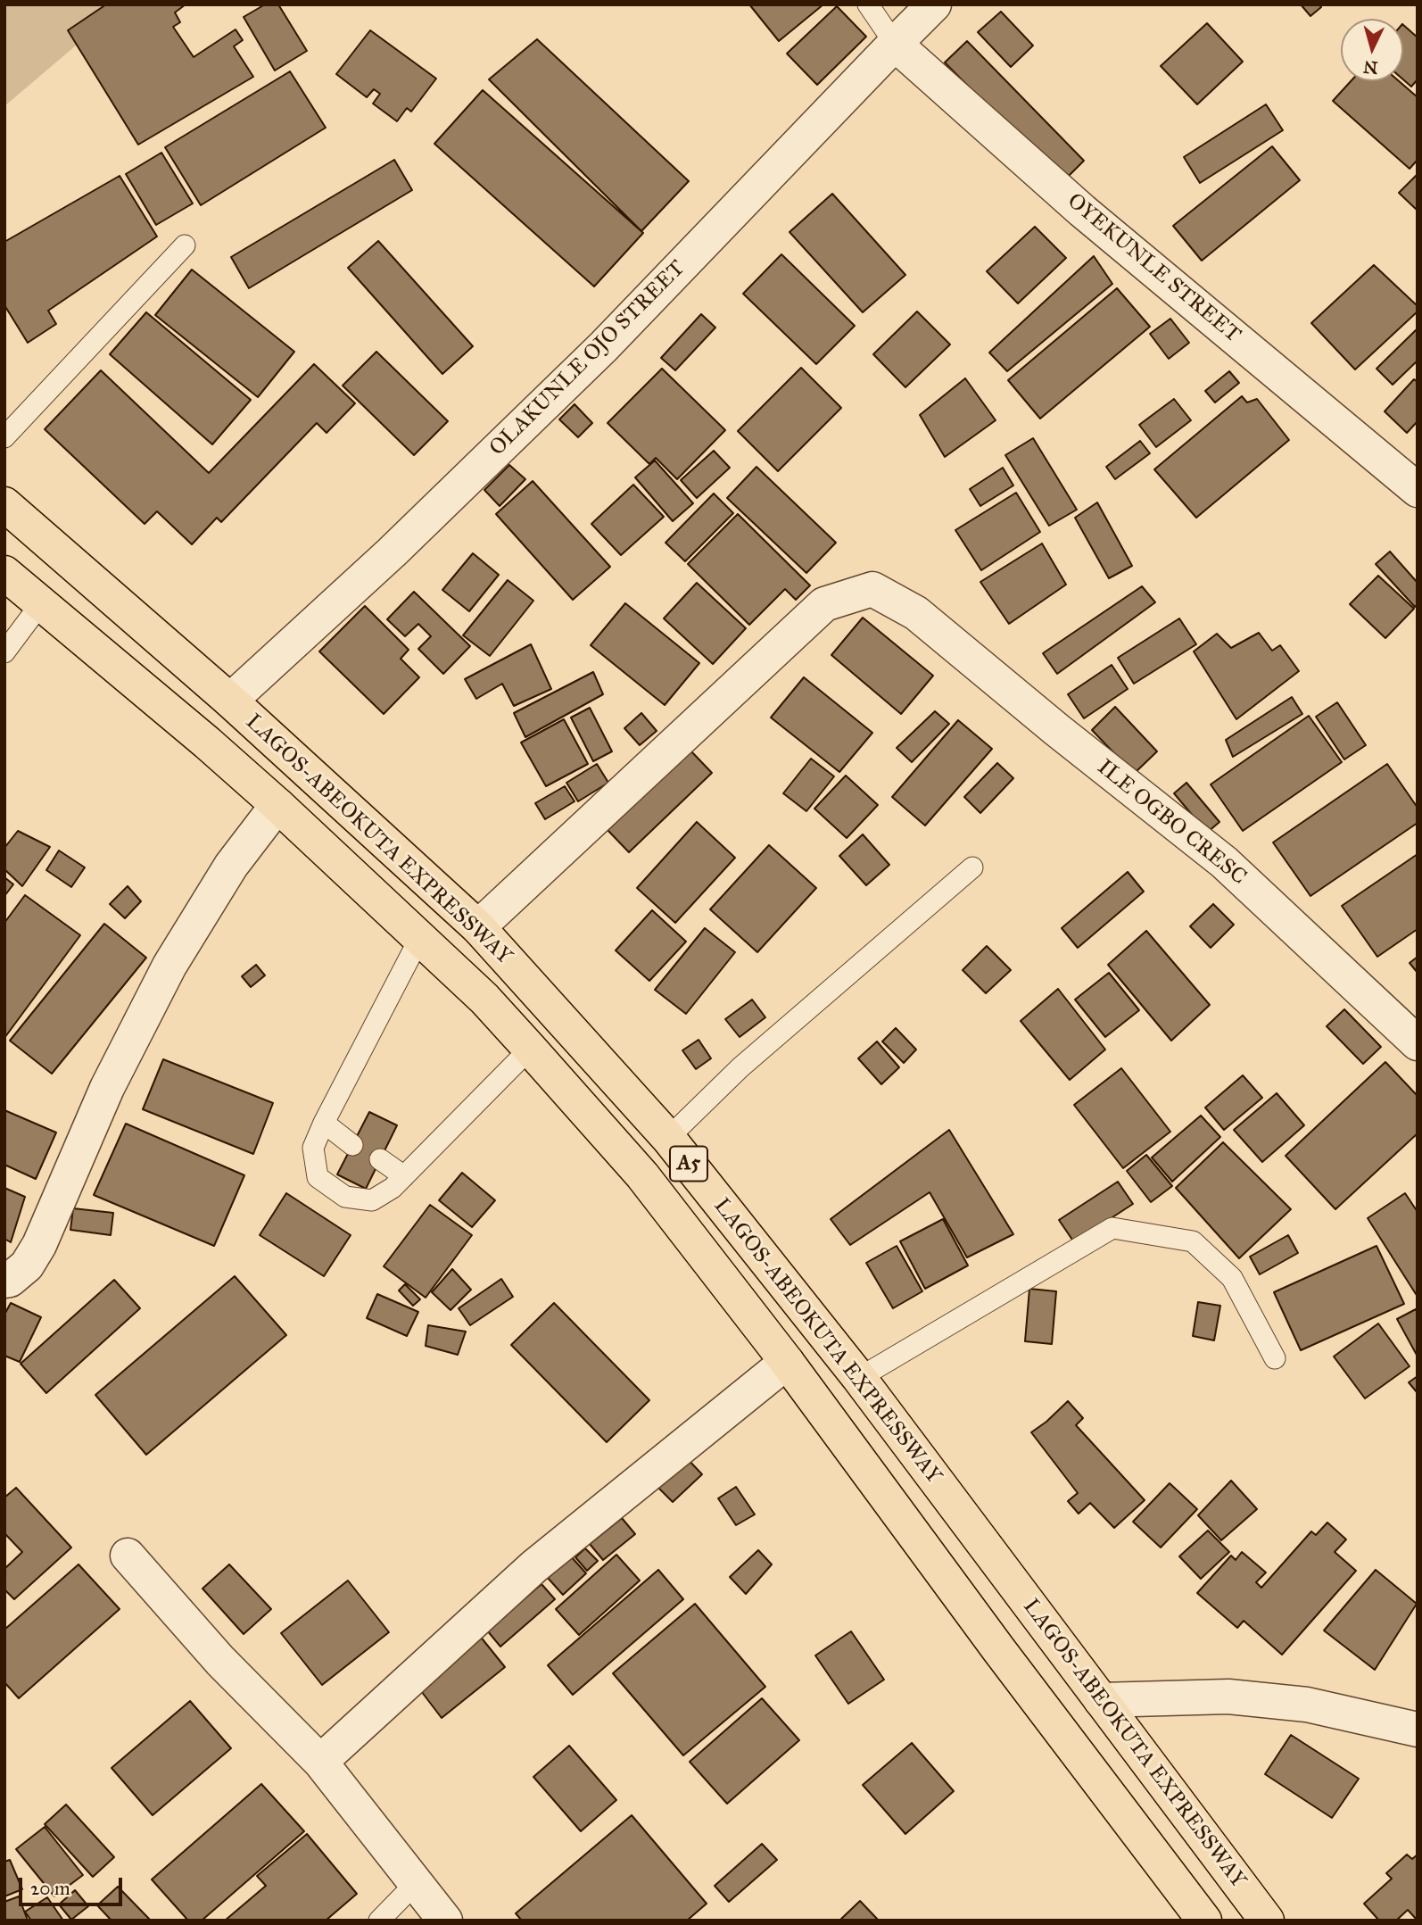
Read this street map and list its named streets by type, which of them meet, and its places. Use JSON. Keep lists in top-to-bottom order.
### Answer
{
  "streets": {
    "highway": ["LAGOS-ABEOKUTA EXPRESSWAY", "A5"],
    "street": ["OYEKUNLE STREET", "OLAKUNLE OJO STREET", "ILE OGBO CRESC"]
  },
  "crossings": [
    ["OYEKUNLE STREET", "OLAKUNLE OJO STREET"],
    ["OLAKUNLE OJO STREET", "LAGOS-ABEOKUTA EXPRESSWAY"],
    ["ILE OGBO CRESC", "LAGOS-ABEOKUTA EXPRESSWAY"]
  ],
  "scale_bar": "20 m",
  "north": "bottom"
}
